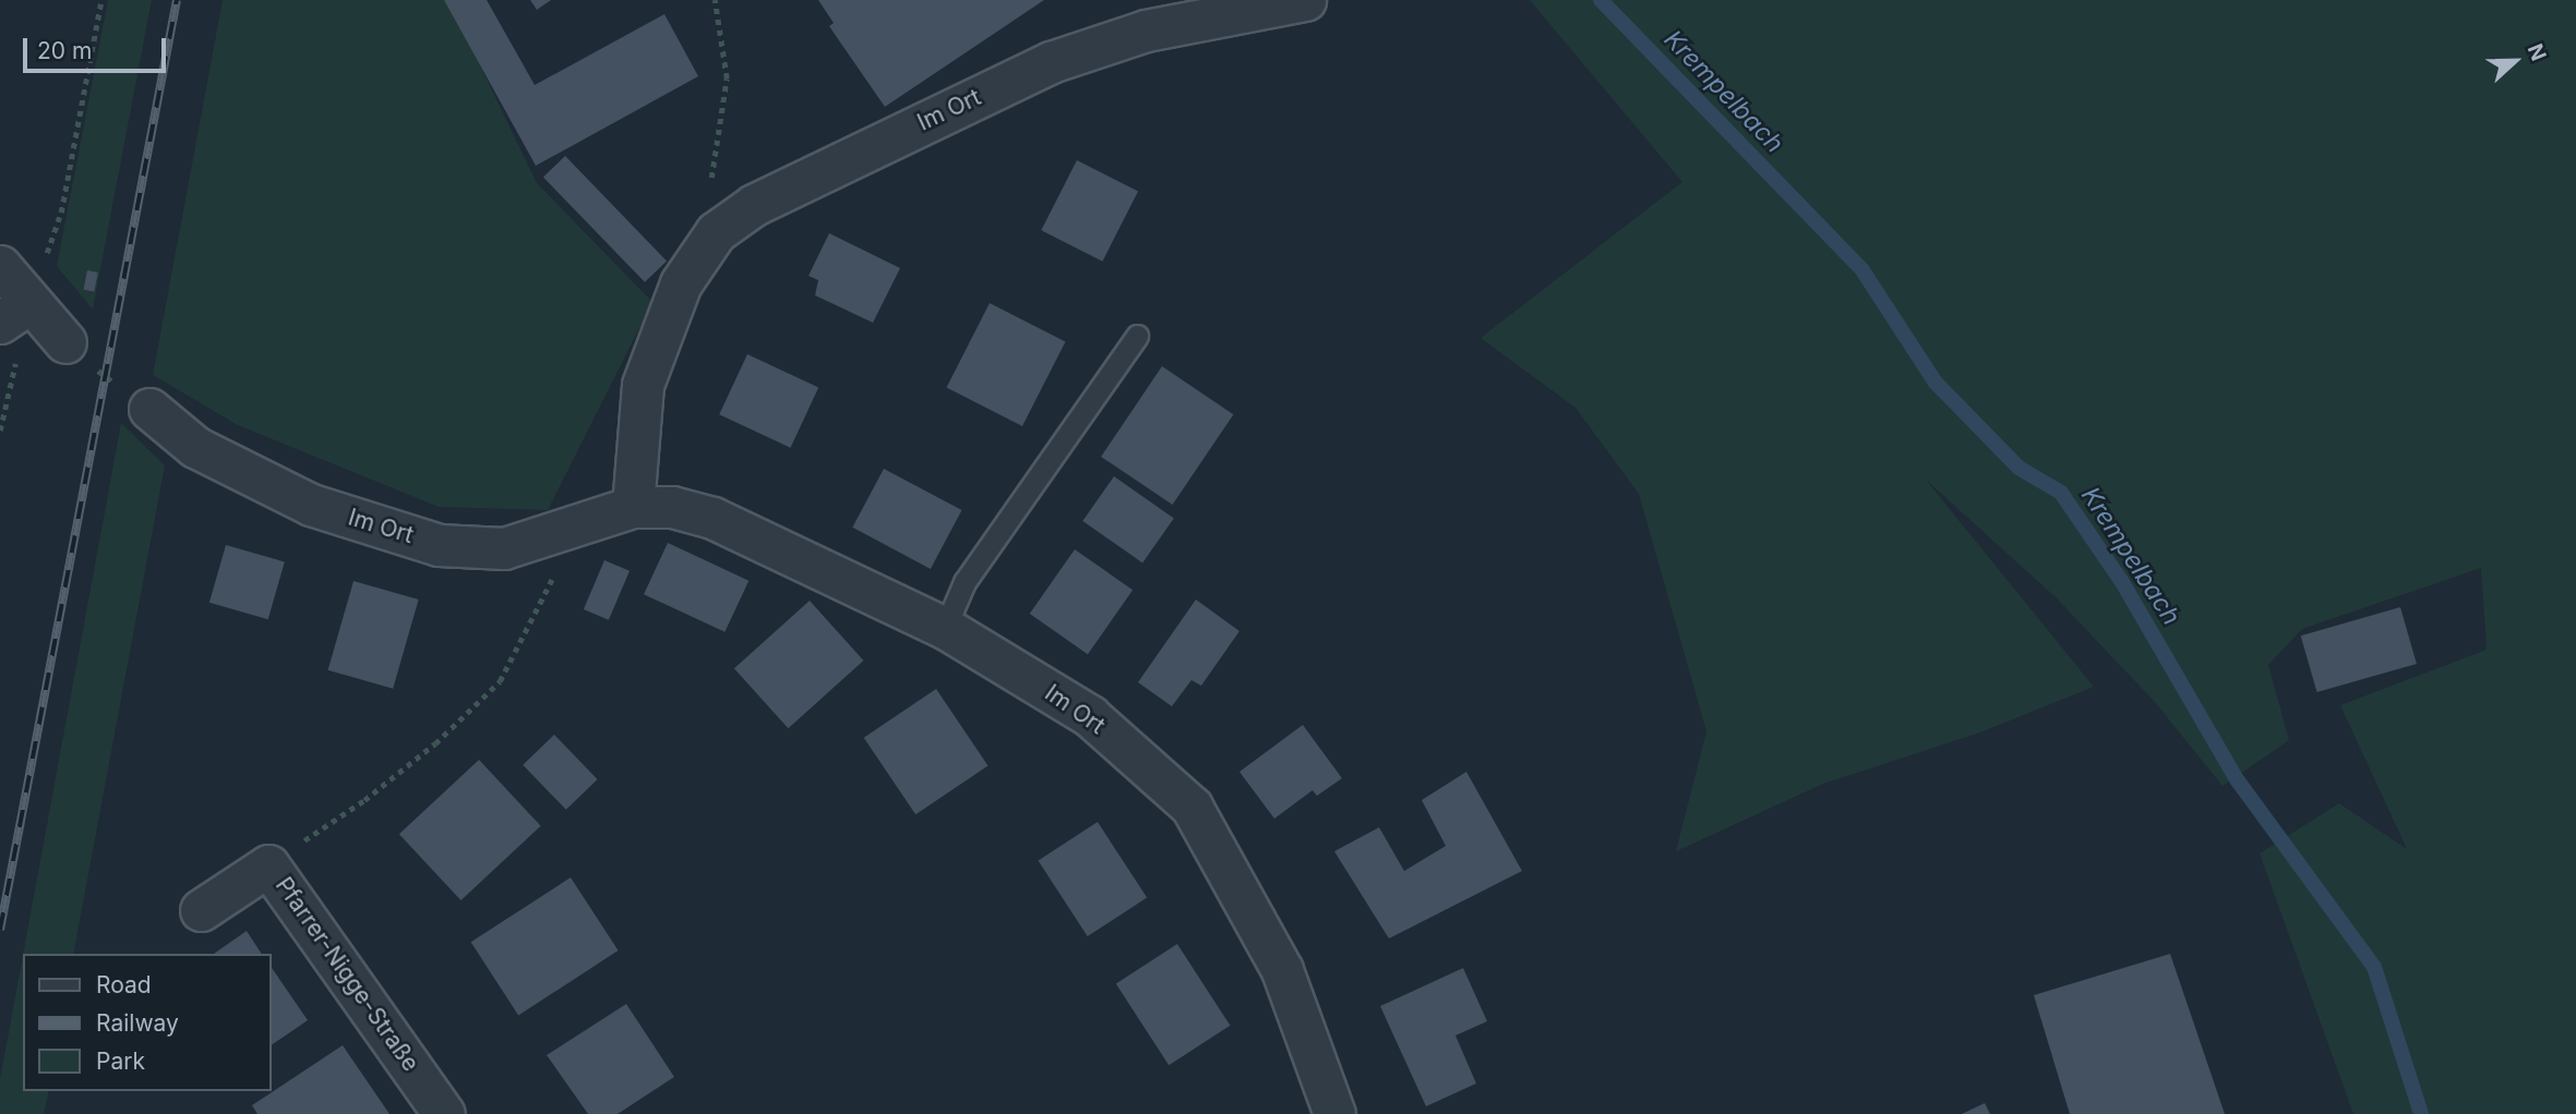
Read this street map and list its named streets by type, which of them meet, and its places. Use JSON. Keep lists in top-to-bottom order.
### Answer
{
  "streets": {
    "street": ["Im Ort", "Pfarrer-Nigge-Straße"]
  },
  "water": ["Krempelbach"],
  "legend": ["Road", "Railway", "Park"],
  "scale_bar": "20 m",
  "north": "right"
}
